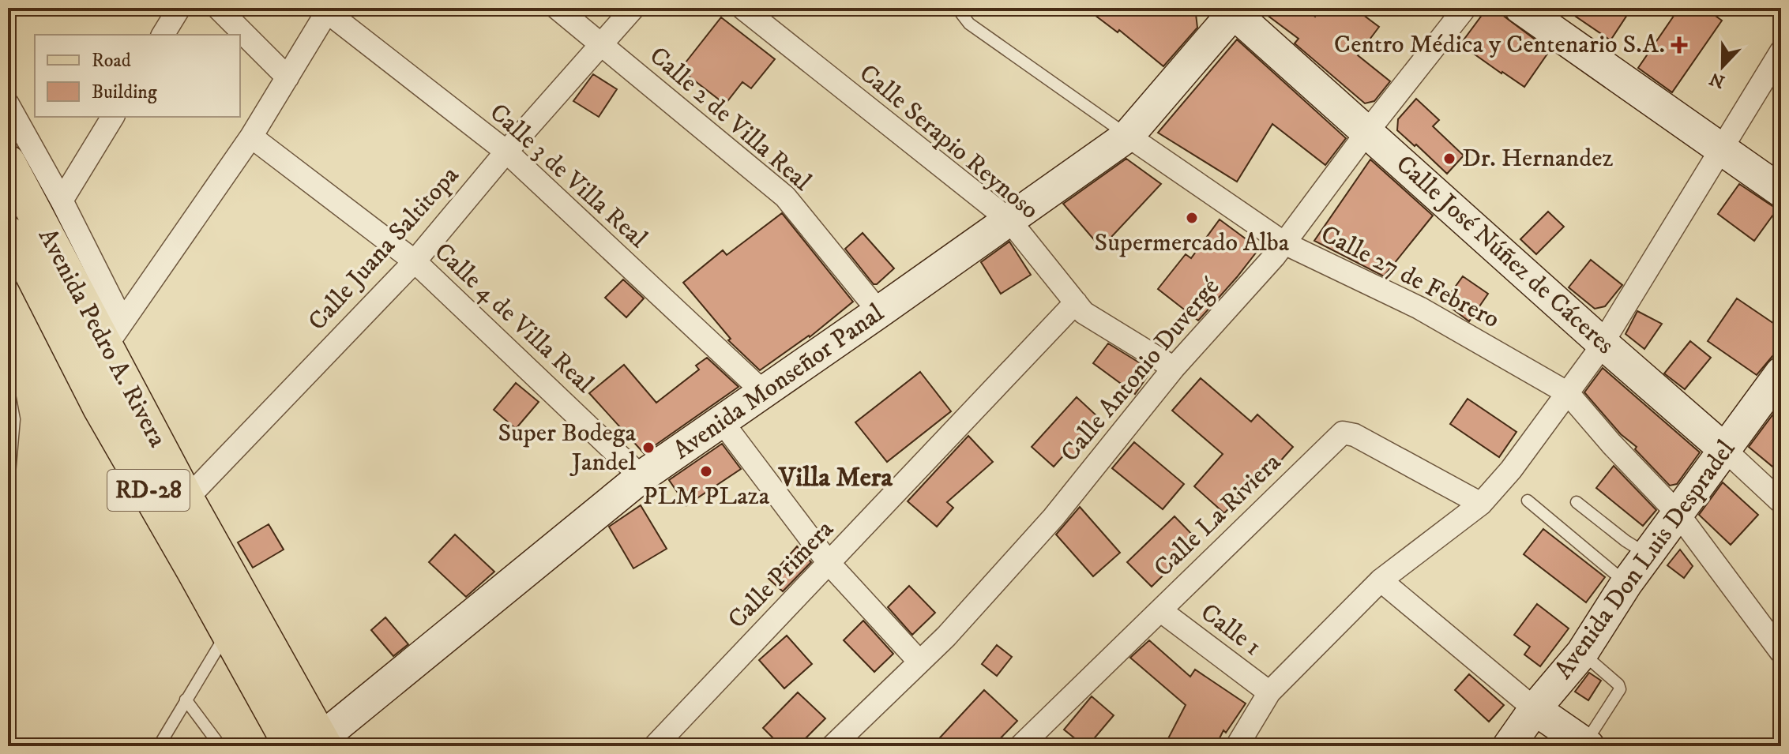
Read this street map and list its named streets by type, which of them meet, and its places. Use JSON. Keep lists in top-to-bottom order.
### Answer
{
  "streets": {
    "main road": [
      "Calle José Núñez de Cáceres",
      "Avenida Pedro A. Rivera",
      "Avenida Monseñor Panal",
      "RD-28",
      "Avenida Don Luis Despradel"
    ],
    "street": [
      "Calle 2 de Villa Real",
      "Calle Serapio Reynoso",
      "Calle 3 de Villa Real",
      "Calle Juana Saltitopa",
      "Calle 27 de Febrero",
      "Calle 4 de Villa Real",
      "Calle Antonio Duvergé",
      "Calle La Riviera",
      "Calle Primera",
      "Calle 1"
    ]
  },
  "crossings": [
    ["Calle 2 de Villa Real", "Calle Juana Saltitopa"],
    ["Calle 2 de Villa Real", "Avenida Monseñor Panal"],
    ["Calle Serapio Reynoso", "Calle Antonio Duvergé"],
    ["Calle Serapio Reynoso", "Avenida Monseñor Panal"],
    ["Calle Serapio Reynoso", "Calle Primera"],
    ["Calle 3 de Villa Real", "Calle Juana Saltitopa"],
    ["Calle 3 de Villa Real", "Avenida Monseñor Panal"],
    ["Calle Juana Saltitopa", "Calle 4 de Villa Real"],
    ["Calle Juana Saltitopa", "Avenida Pedro A. Rivera"],
    ["Calle José Núñez de Cáceres", "Calle Antonio Duvergé"],
    ["Calle José Núñez de Cáceres", "Avenida Monseñor Panal"],
    ["Calle José Núñez de Cáceres", "Avenida Don Luis Despradel"],
    ["Calle 27 de Febrero", "Calle Antonio Duvergé"],
    ["Calle 27 de Febrero", "Avenida Monseñor Panal"],
    ["Calle 27 de Febrero", "Avenida Don Luis Despradel"],
    ["Calle 4 de Villa Real", "Avenida Monseñor Panal"],
    ["Avenida Pedro A. Rivera", "Avenida Monseñor Panal"],
    ["Calle La Riviera", "Calle 1"]
  ],
  "districts": ["Villa Mera"],
  "places": {
    "health": ["Centro Médica y Centenario S.A."],
    "other": [
      "Dr. Hernandez",
      "Supermercado Alba",
      "Super Bodega Jandel",
      "PLM PLaza"
    ]
  },
  "legend": ["Road", "Building"],
  "north": "bottom"
}
